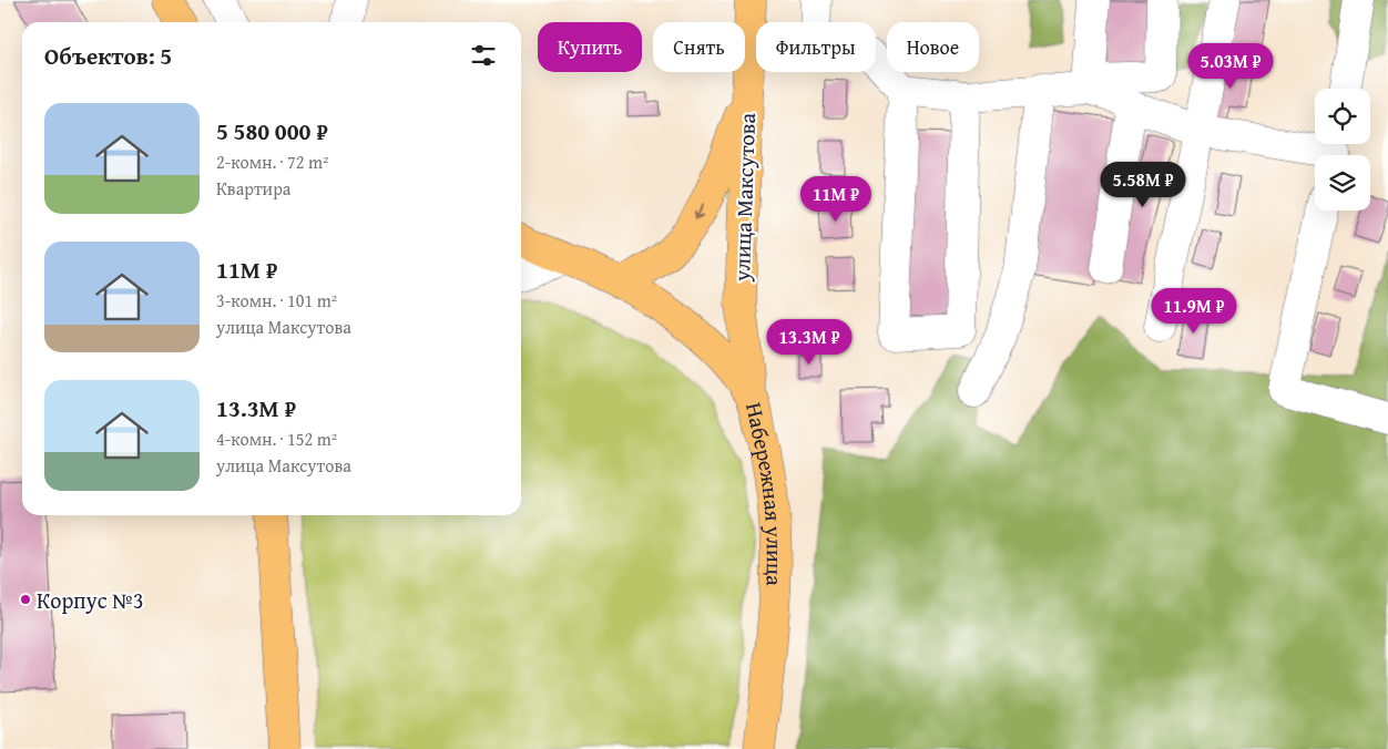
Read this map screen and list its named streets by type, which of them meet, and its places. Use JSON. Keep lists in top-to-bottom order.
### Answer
{
  "streets": {
    "main road": ["улица Максутова", "Набережная улица"]
  },
  "crossings": [
    ["улица Максутова", "Набережная улица"]
  ],
  "places": ["Корпус №3"],
  "page": {
    "chip": [
      "Купить",
      "Снять",
      "Фильтры",
      "Новое"
    ],
    "heading": "Объектов: 5",
    "price": [
      "5.03M ₽",
      "5.58M ₽",
      "11M ₽",
      "11.9M ₽",
      "13.3M ₽"
    ],
    "list": [
      {
        "name": "5 580 000 ₽",
        "note": "2-комн. · 72 m² · Квартира"
      },
      {
        "name": "11M ₽",
        "note": "3-комн. · 101 m² · улица Максутова"
      },
      {
        "name": "13.3M ₽",
        "note": "4-комн. · 152 m² · улица Максутова"
      }
    ]
  }
}
